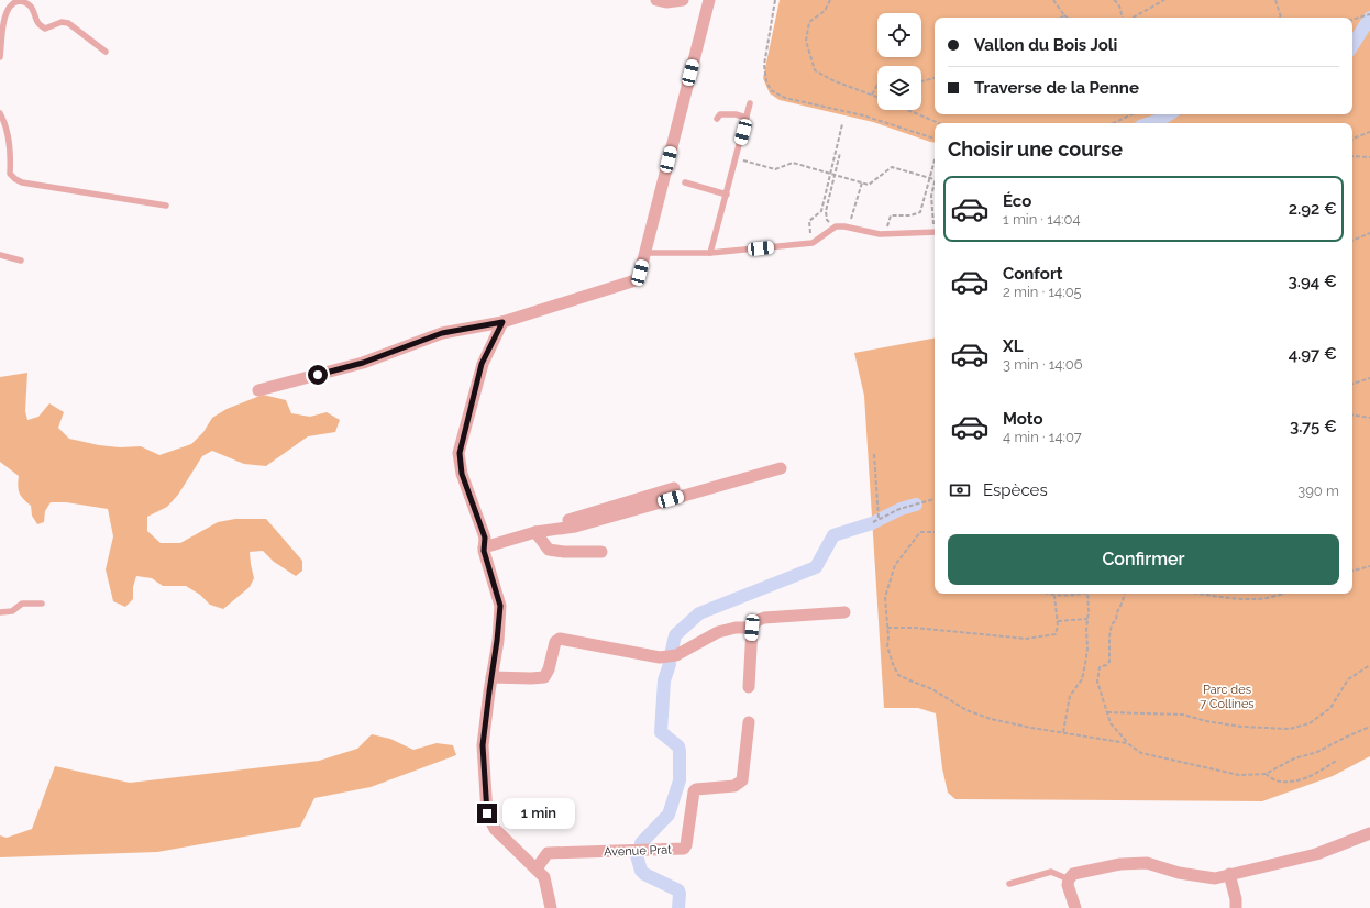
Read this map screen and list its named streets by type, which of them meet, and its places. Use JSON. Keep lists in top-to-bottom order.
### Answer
{
  "streets": {
    "street": ["Avenue Prat"]
  },
  "parks": ["Parc des 7 Collines"],
  "page": {
    "banner": ["Vallon du Bois Joli", "Traverse de la Penne"],
    "heading": "Choisir une course",
    "list": [
      {
        "name": "Éco",
        "note": "1 min · 14:04",
        "value": "2.92 €"
      },
      {
        "name": "Confort",
        "note": "2 min · 14:05",
        "value": "3.94 €"
      },
      {
        "name": "XL",
        "note": "3 min · 14:06",
        "value": "4.97 €"
      },
      {
        "name": "Moto",
        "note": "4 min · 14:07",
        "value": "3.75 €"
      }
    ],
    "pay": ["Espèces", "390 m"],
    "buttons": "Confirmer",
    "bubble": "1 min"
  }
}
